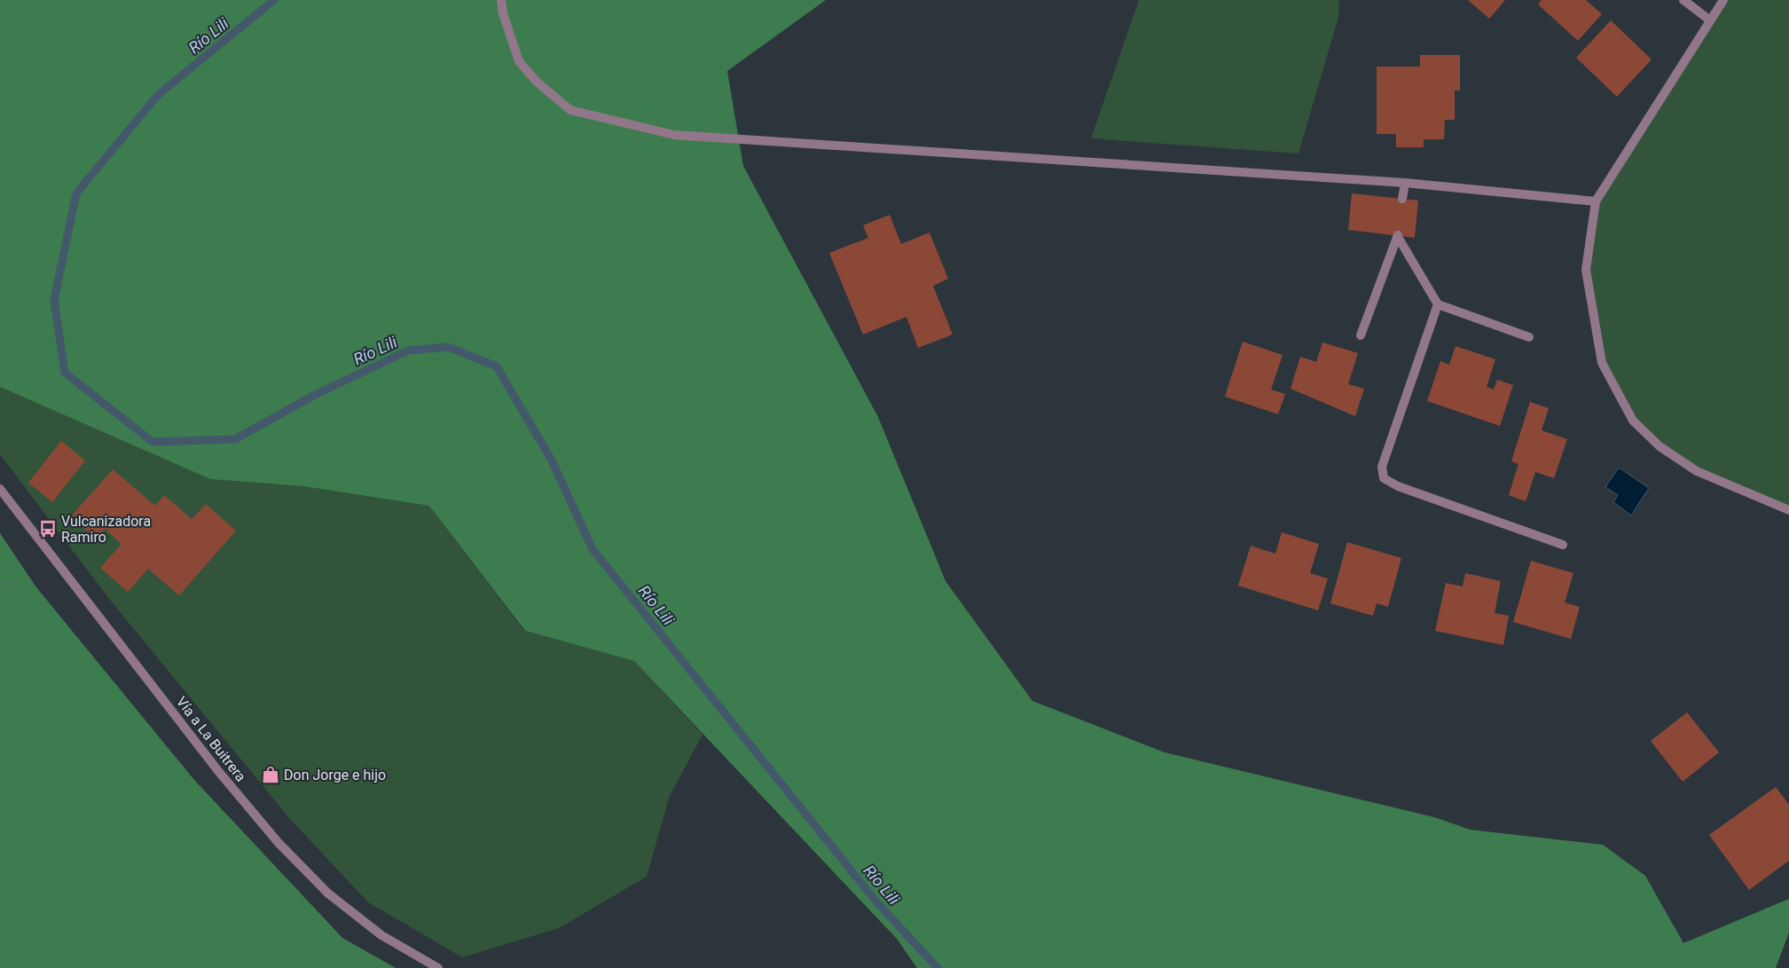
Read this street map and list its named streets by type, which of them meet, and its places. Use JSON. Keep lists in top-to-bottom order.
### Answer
{
  "streets": {
    "street": ["Vía a La Buitrera"]
  },
  "water": ["Río Lili"],
  "places": {
    "bus stop": ["Vulcanizadora Ramiro"],
    "shop": ["Don Jorge e hijo"]
  }
}
